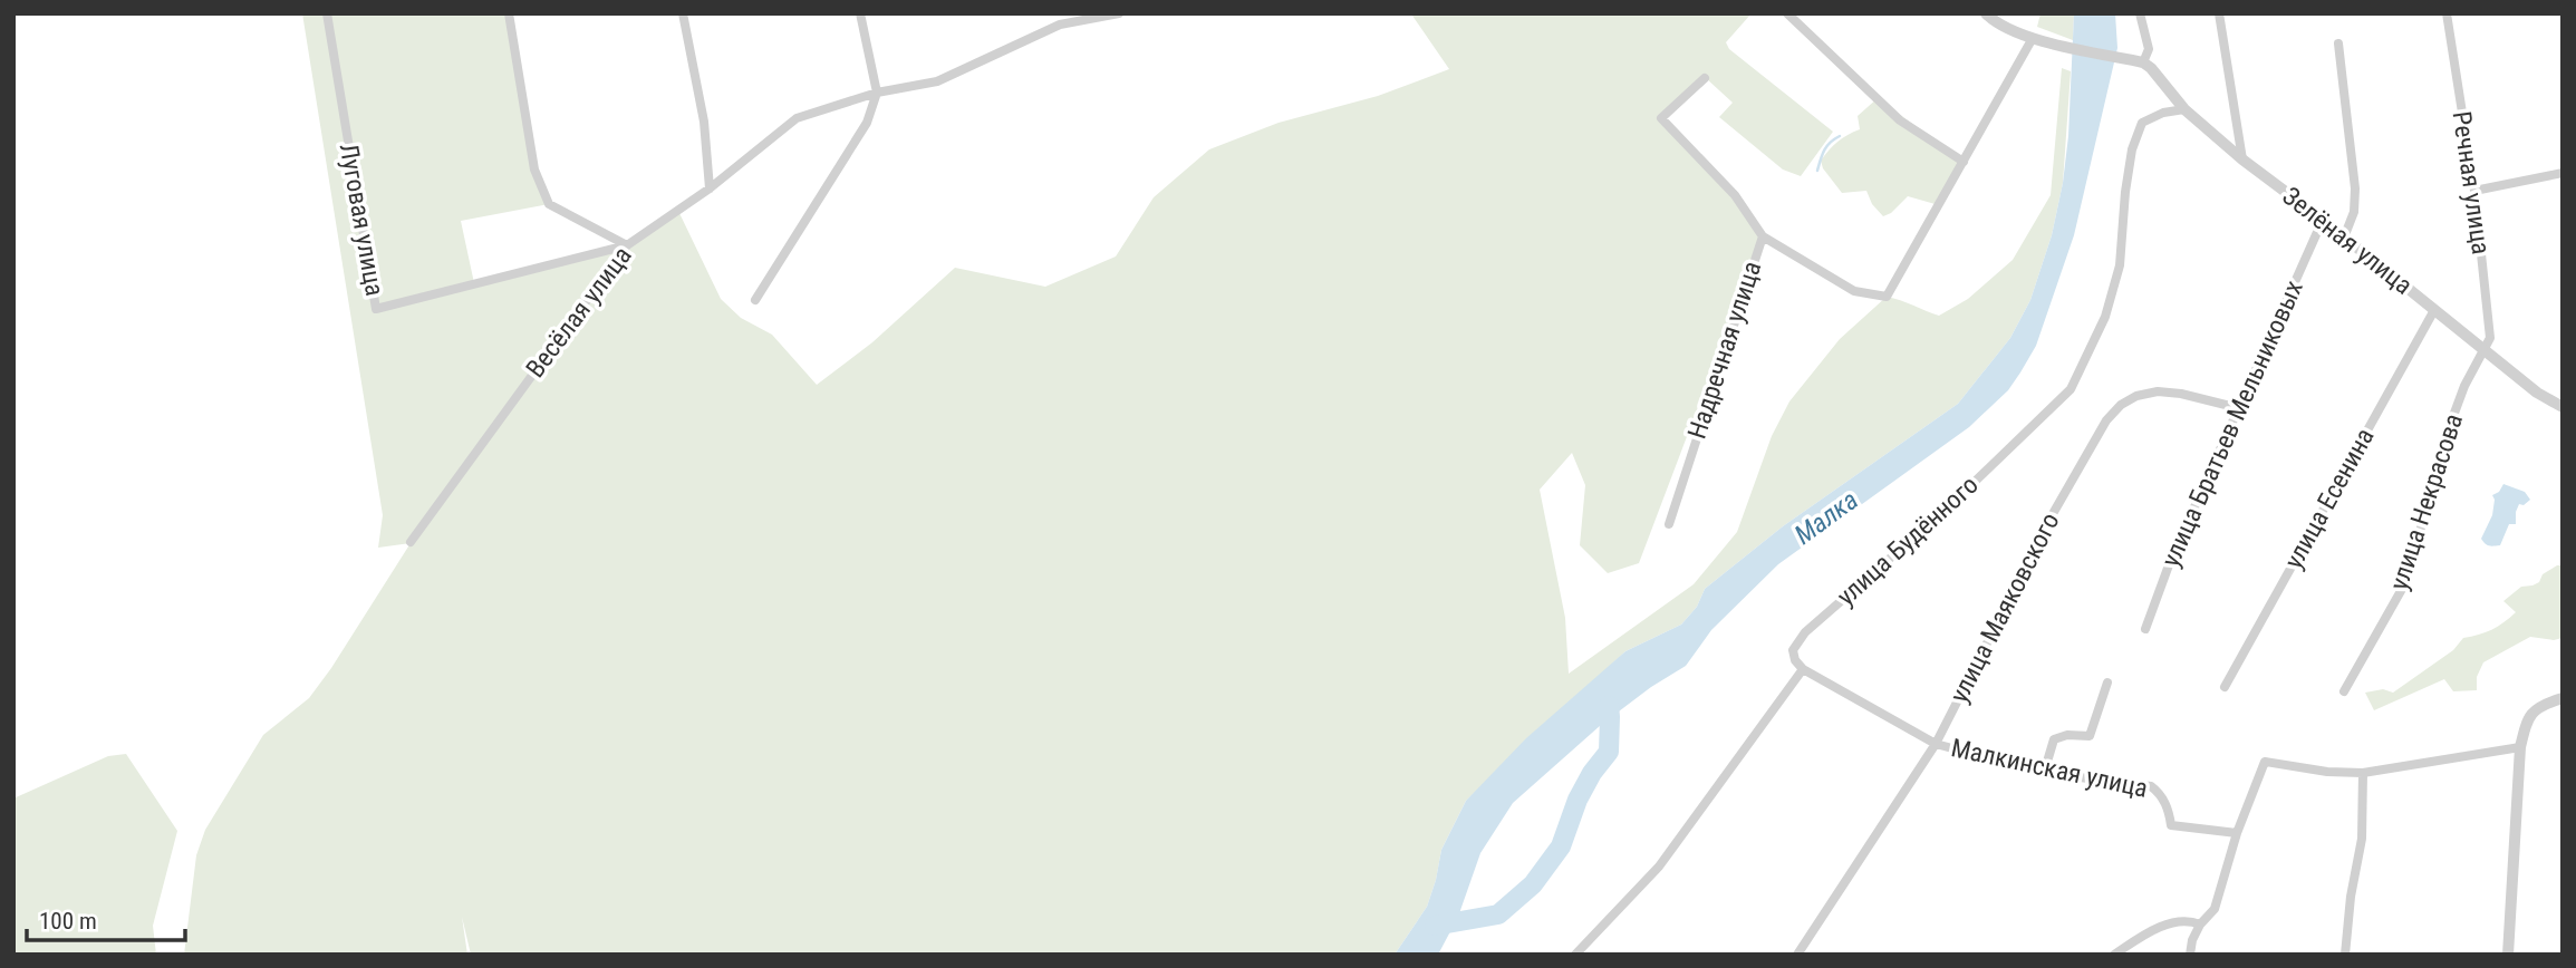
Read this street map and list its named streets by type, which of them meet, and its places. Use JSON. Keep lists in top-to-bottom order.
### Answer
{
  "streets": {
    "street": [
      "Речная улица",
      "Луговая улица",
      "Зелёная улица",
      "Весёлая улица",
      "Надречная улица",
      "улица Братьев Мельниковых",
      "улица Есенина",
      "улица Некрасова",
      "улица Будённого",
      "улица Маяковского",
      "Малкинская улица"
    ]
  },
  "crossings": [
    ["Речная улица", "Зелёная улица"],
    ["Речная улица", "улица Некрасова"],
    ["Луговая улица", "Весёлая улица"],
    ["Зелёная улица", "улица Братьев Мельниковых"],
    ["Зелёная улица", "улица Есенина"],
    ["Зелёная улица", "улица Некрасова"],
    ["Зелёная улица", "улица Будённого"],
    ["улица Братьев Мельниковых", "улица Маяковского"],
    ["улица Будённого", "Малкинская улица"],
    ["улица Маяковского", "Малкинская улица"]
  ],
  "water": ["Малка"],
  "scale_bar": "100 m"
}
